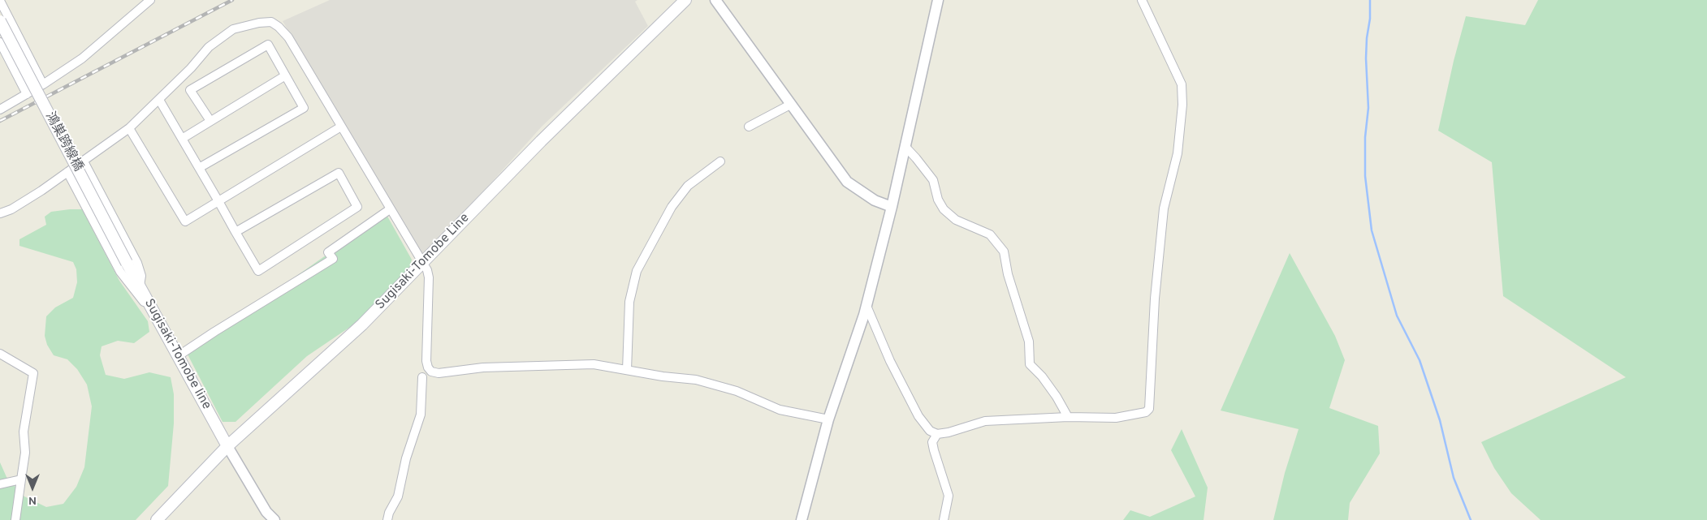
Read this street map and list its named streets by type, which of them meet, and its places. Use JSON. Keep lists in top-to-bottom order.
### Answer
{
  "streets": {
    "main road": ["鴻巣跨線橋", "Sugisaki-Tomobe Line", "Sugisaki-Tomobe line"]
  },
  "crossings": [
    ["鴻巣跨線橋", "Sugisaki-Tomobe line"],
    ["Sugisaki-Tomobe Line", "Sugisaki-Tomobe line"]
  ],
  "north": "bottom"
}
